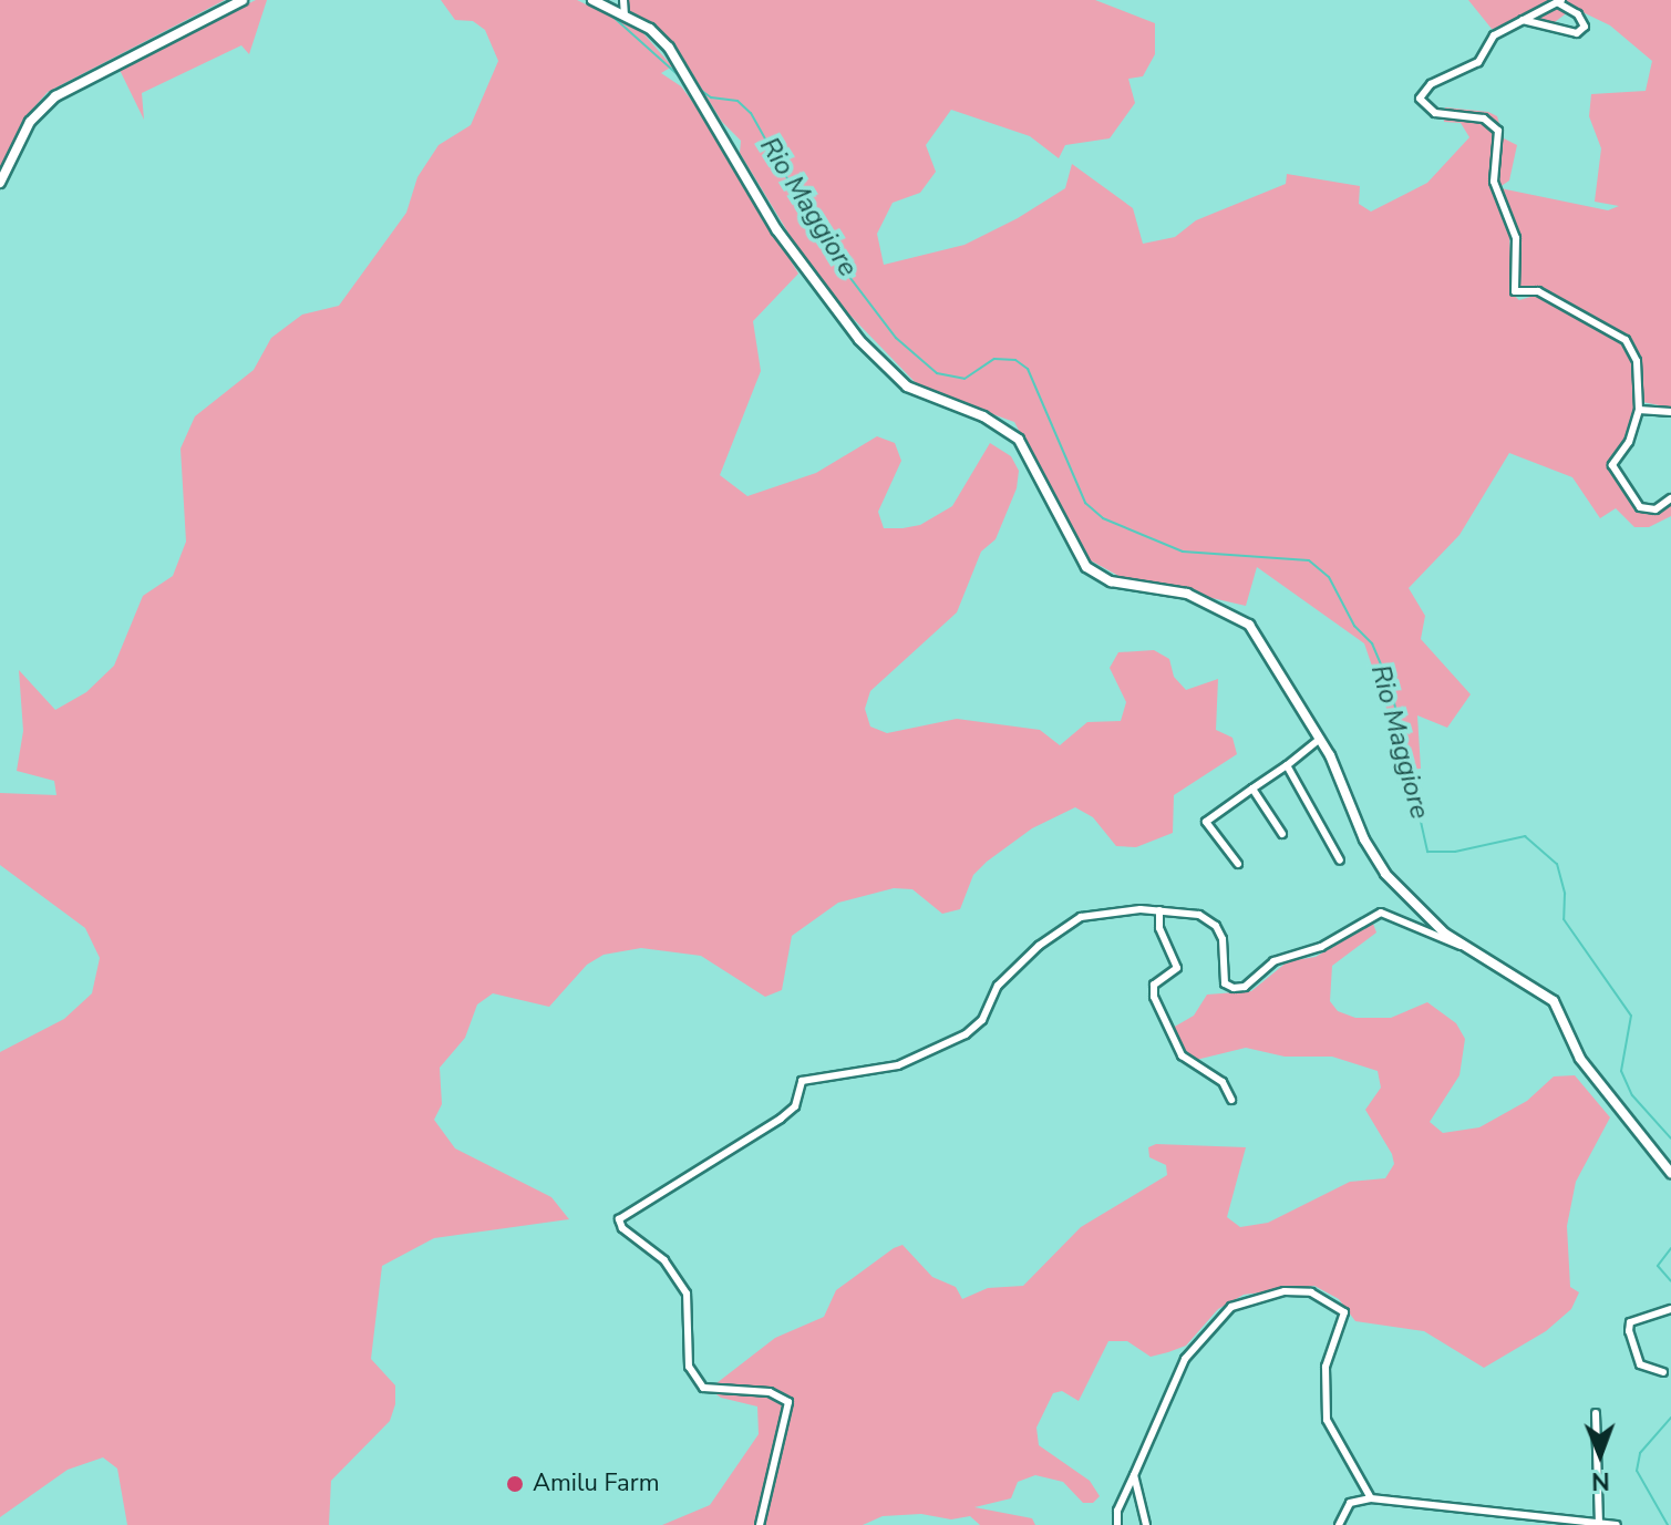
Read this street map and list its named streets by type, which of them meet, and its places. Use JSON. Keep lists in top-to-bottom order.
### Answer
{
  "water": ["Rio Maggiore"],
  "places": ["Amilu Farm"],
  "north": "bottom"
}
